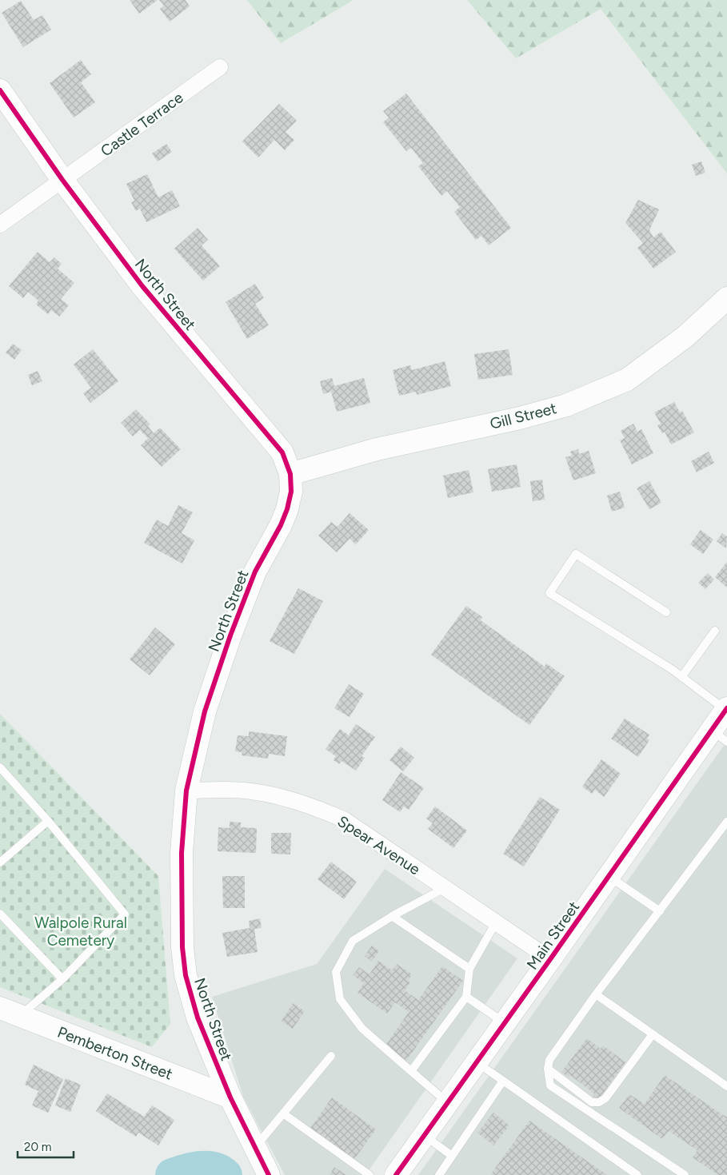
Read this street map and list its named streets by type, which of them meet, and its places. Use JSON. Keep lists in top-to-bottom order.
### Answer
{
  "streets": {
    "street": [
      "Castle Terrace",
      "North Street",
      "Gill Street",
      "Spear Avenue",
      "Main Street",
      "Pemberton Street"
    ]
  },
  "crossings": [
    ["Castle Terrace", "North Street"],
    ["North Street", "Gill Street"],
    ["North Street", "Spear Avenue"],
    ["North Street", "Pemberton Street"],
    ["Spear Avenue", "Main Street"]
  ],
  "parks": ["Walpole Rural Cemetery"],
  "scale_bar": "20 m"
}
